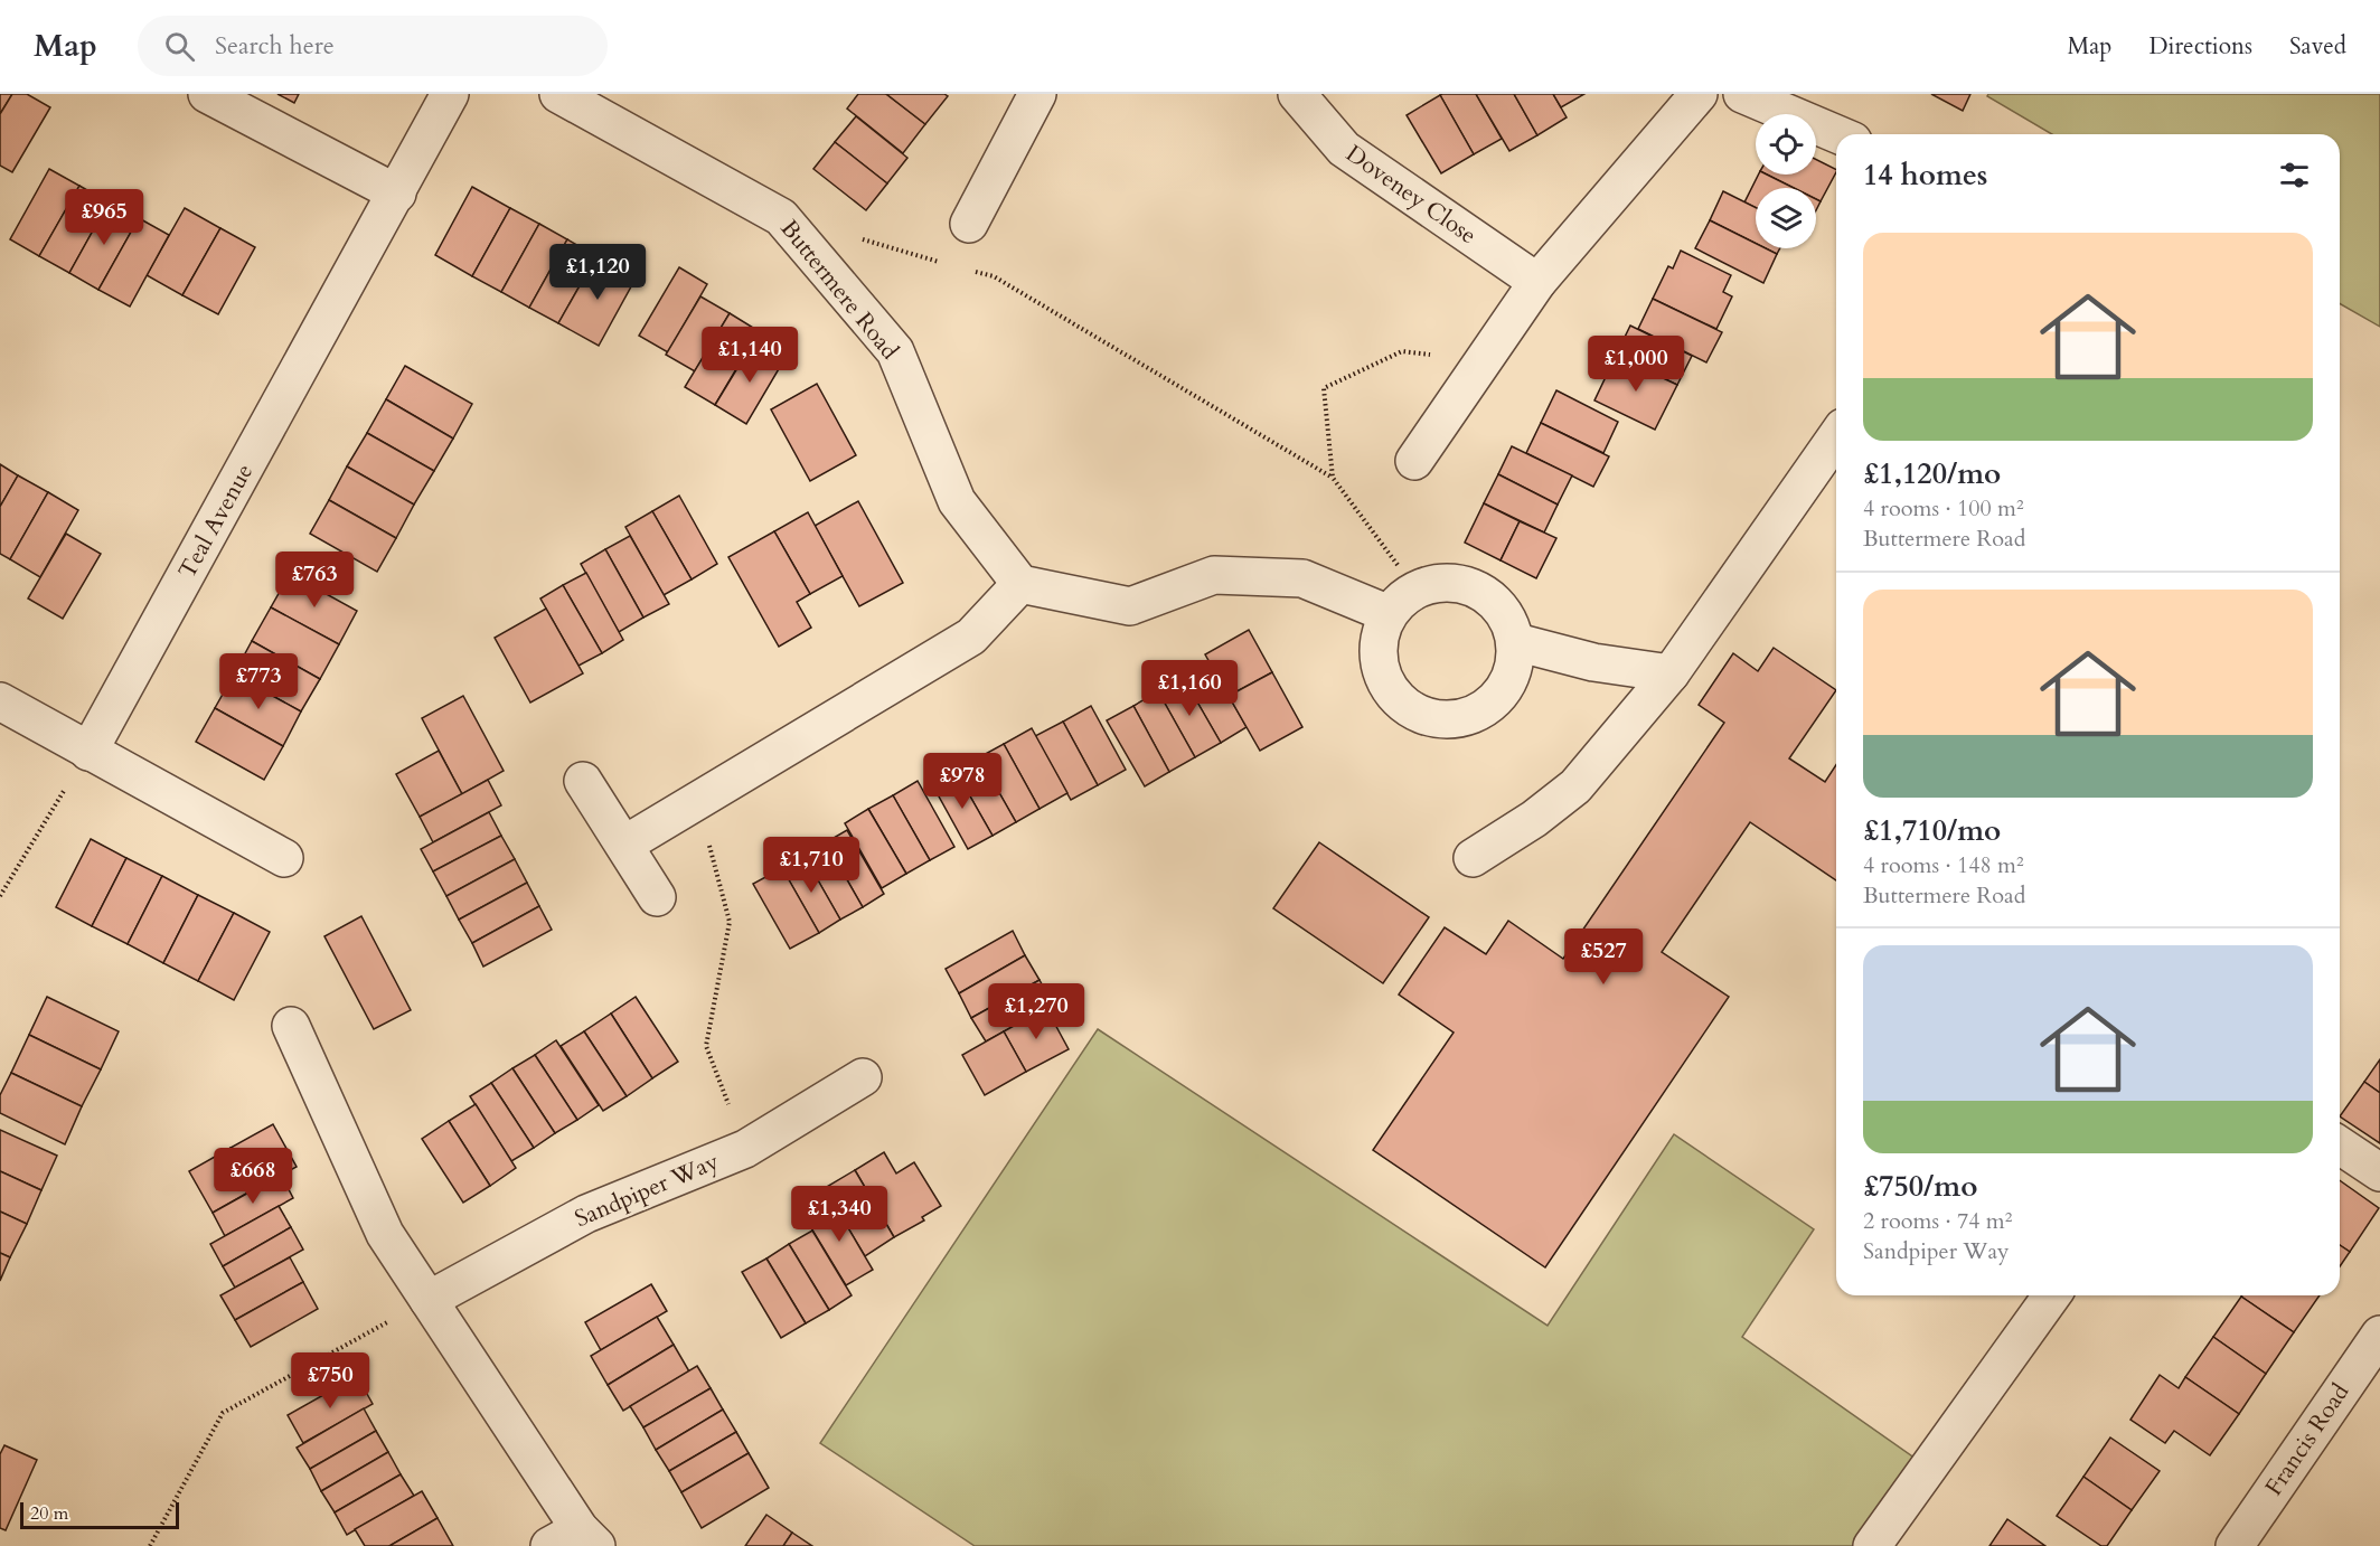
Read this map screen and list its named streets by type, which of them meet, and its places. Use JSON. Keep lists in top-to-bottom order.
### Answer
{
  "streets": {
    "street": [
      "Doveney Close",
      "Buttermere Road",
      "Teal Avenue",
      "Sandpiper Way",
      "Francis Road"
    ]
  },
  "scale_bar": "20 m",
  "page": {
    "header": "Map",
    "search": "Search here",
    "nav": ["Map", "Directions", "Saved"],
    "heading": "14 homes",
    "price": [
      "£965",
      "£1,120",
      "£1,140",
      "£1,000",
      "£763",
      "£773",
      "£1,160",
      "£978",
      "£1,710",
      "£527",
      "£1,270",
      "£668",
      "£1,340",
      "£750"
    ],
    "list": [
      {
        "name": "£1,120/mo",
        "note": "4 rooms · 100 m² · Buttermere Road"
      },
      {
        "name": "£1,710/mo",
        "note": "4 rooms · 148 m² · Buttermere Road"
      },
      {
        "name": "£750/mo",
        "note": "2 rooms · 74 m² · Sandpiper Way"
      }
    ],
    "scale": "20 m"
  }
}
